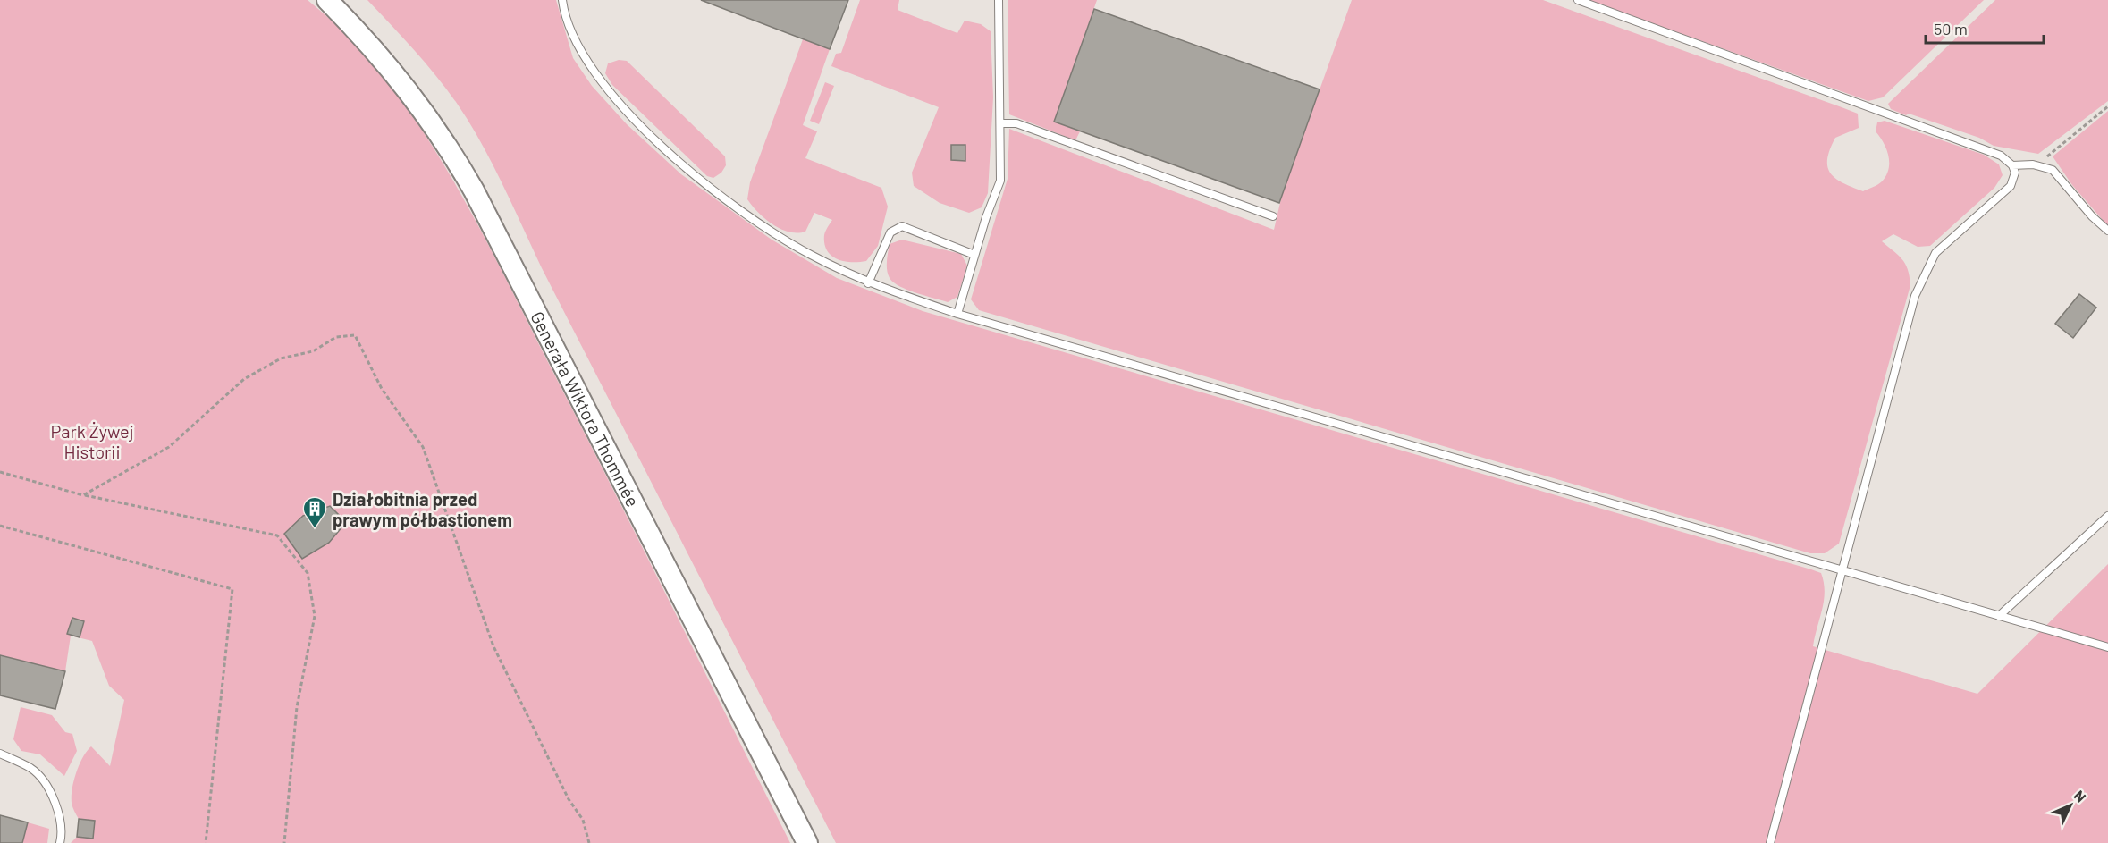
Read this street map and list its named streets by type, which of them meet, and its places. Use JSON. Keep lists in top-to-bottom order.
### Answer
{
  "streets": {
    "main road": ["Generała Wiktora Thommée"]
  },
  "parks": ["Park Żywej Historii"],
  "places": {
    "building": ["Działobitnia przed prawym półbastionem"]
  },
  "scale_bar": "50 m",
  "north": "top right"
}
